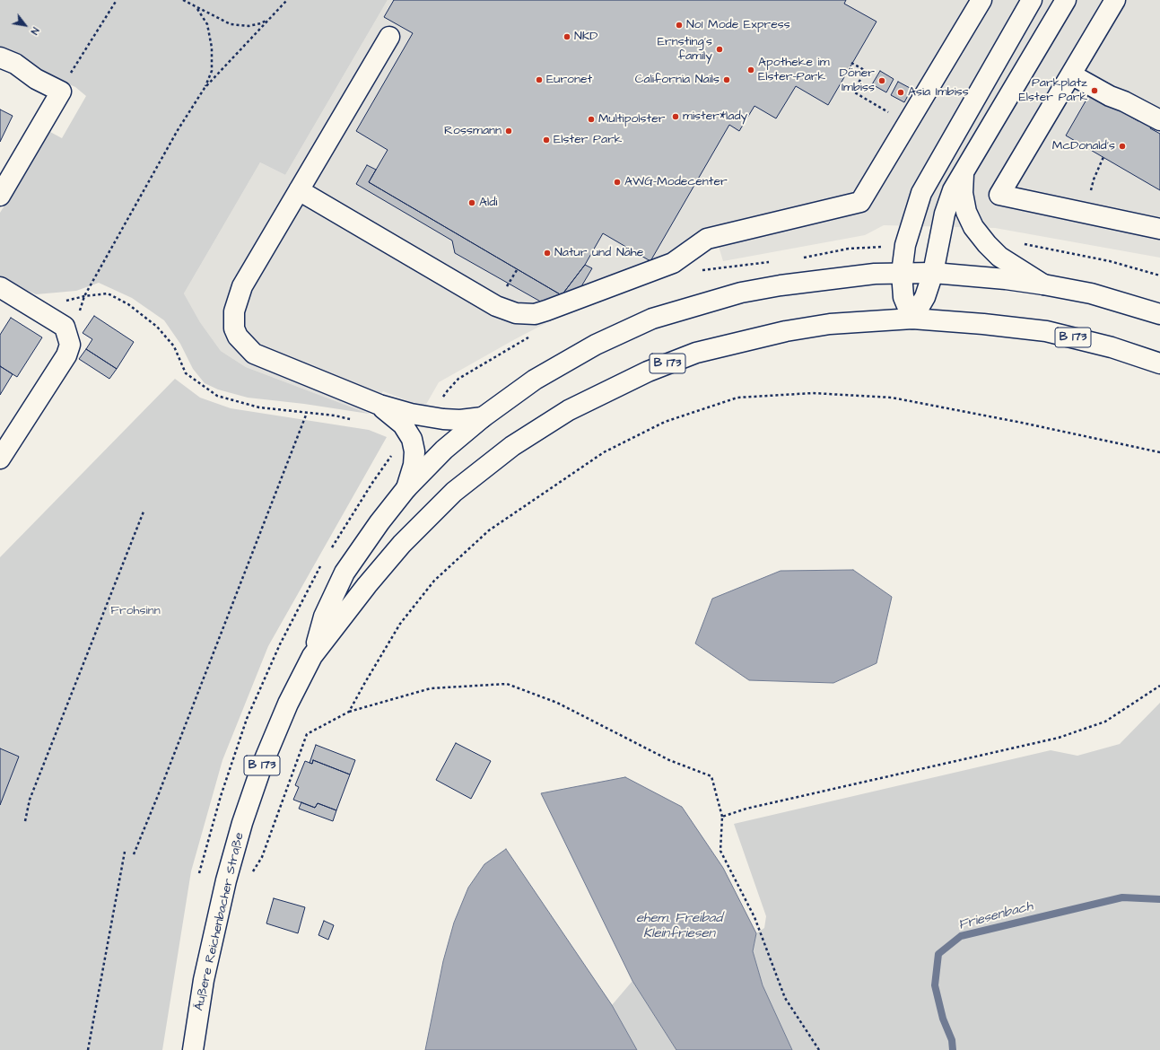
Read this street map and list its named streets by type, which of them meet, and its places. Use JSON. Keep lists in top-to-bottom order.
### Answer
{
  "streets": {
    "main road": ["B 173", "Äußere Reichenbacher Straße"]
  },
  "crossings": [
    ["B 173", "Äußere Reichenbacher Straße"]
  ],
  "water": ["Friesenbach", "ehem. Freibad Kleinfriesen"],
  "parks": ["Frohsinn"],
  "places": [
    "No1 Mode Express",
    "NKD",
    "Ernsting's family",
    "Apotheke im Elster-Park",
    "Euronet",
    "California Nails",
    "Döner Imbiss",
    "Parkplatz Elster Park",
    "Asia Imbiss",
    "mister*lady",
    "Multipolster",
    "Rossmann",
    "Elster Park",
    "McDonald's",
    "AWG-Modecenter",
    "Aldi",
    "Natur und Nähe"
  ],
  "north": "bottom right"
}
